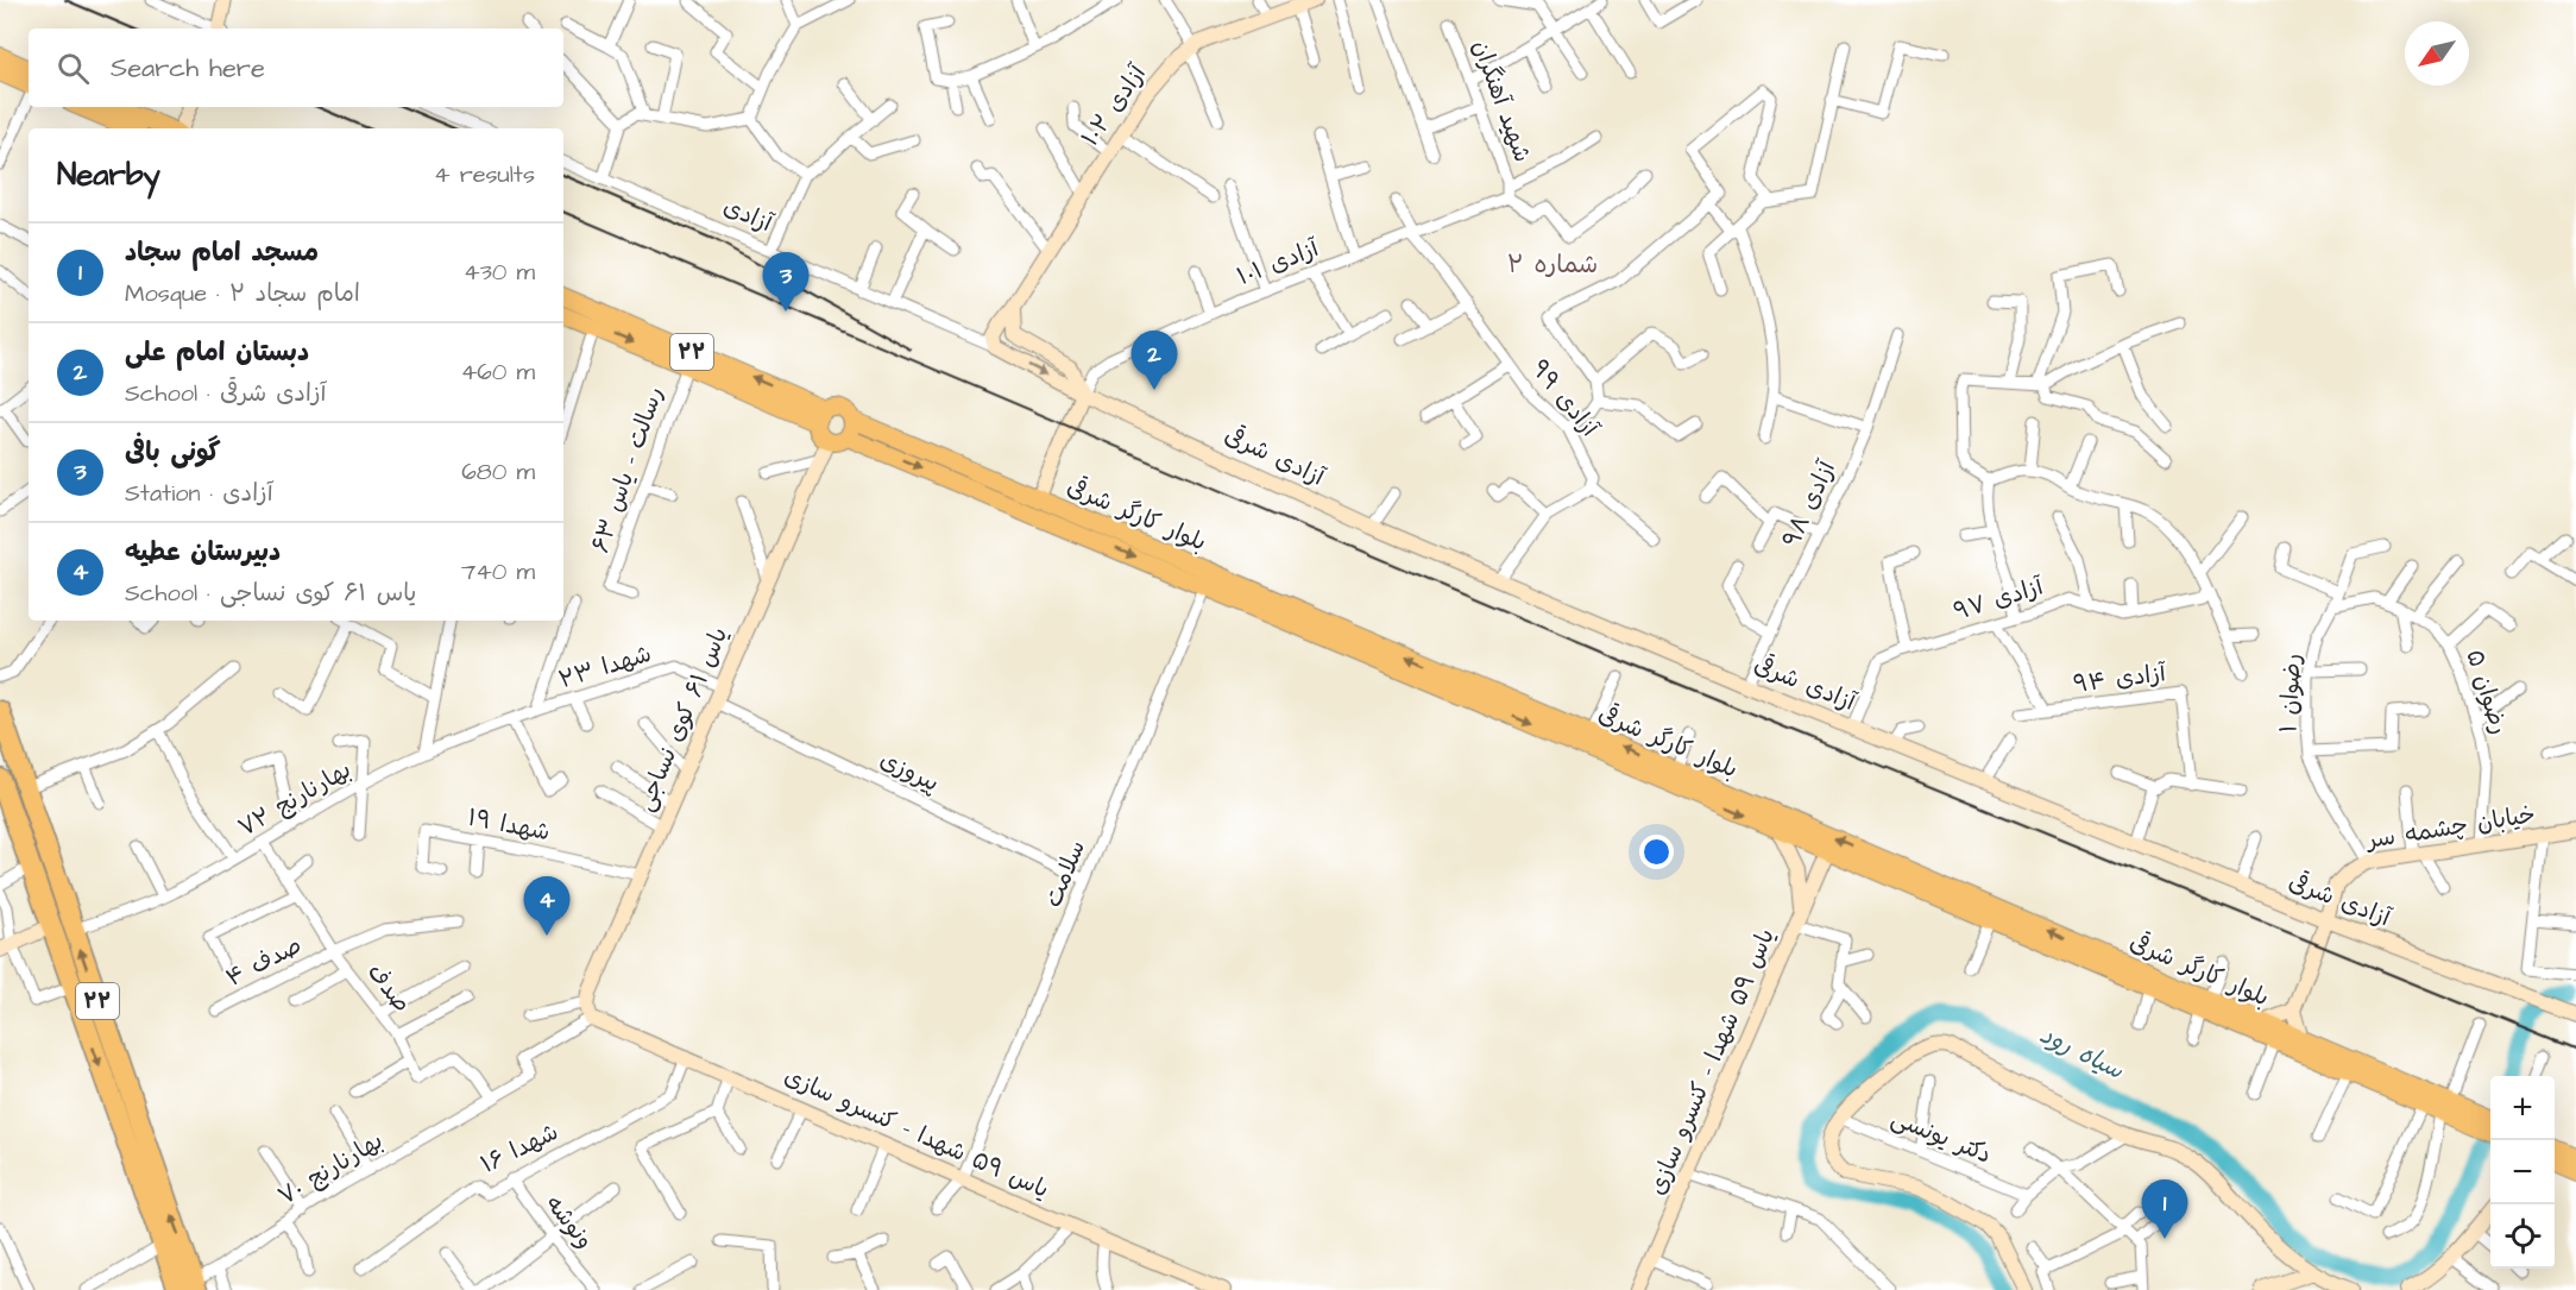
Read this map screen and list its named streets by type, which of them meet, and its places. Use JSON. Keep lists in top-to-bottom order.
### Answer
{
  "streets": {
    "highway": ["۲۲"],
    "main road": ["بلوار کارگر شرقی"],
    "street": [
      "شهید آهنگران",
      "آزادی ۱۰۲",
      "آزادی",
      "آزادی ۱۰۱",
      "آزادی ٩٩",
      "آزادی شرقی",
      "رسالت - یاس ۶۳",
      "آزادی ۹۸",
      "آزادی ۹۷",
      "شهدا ۲۳",
      "آزادی ۹۴",
      "رضوان ۵",
      "رضوان ۱",
      "یاس ۶۱ کوی نساجی",
      "پیروزی",
      "بهارنارنج ۷۲",
      "شهدا ۱۹",
      "خیابان چشمه سر",
      "سلامت",
      "صدف ۴",
      "صدف",
      "یاس ۵۹ شهدا - کنسرو سازی",
      "دکتر یونسی",
      "شهدا ۱۶",
      "بهارنارنج ۷۰",
      "ونوشه"
    ]
  },
  "crossings": [
    ["شهید آهنگران", "آزادی ۱۰۱"],
    ["آزادی", "آزادی ۱۰۱"],
    ["آزادی", "آزادی شرقی"],
    ["آزادی ۱۰۱", "آزادی ٩٩"],
    ["آزادی ۱۰۱", "آزادی شرقی"],
    ["۲۲", "بلوار کارگر شرقی"],
    ["۲۲", "یاس ۶۱ کوی نساجی"],
    ["۲۲", "بهارنارنج ۷۲"],
    ["۲۲", "بهارنارنج ۷۰"],
    ["آزادی شرقی", "آزادی ۹۸"],
    ["آزادی شرقی", "آزادی ۹۷"],
    ["آزادی شرقی", "خیابان چشمه سر"],
    ["بلوار کارگر شرقی", "یاس ۶۱ کوی نساجی"],
    ["بلوار کارگر شرقی", "سلامت"],
    ["بلوار کارگر شرقی", "یاس ۵۹ شهدا - کنسرو سازی"],
    ["آزادی ۹۷", "آزادی ۹۴"],
    ["شهدا ۲۳", "یاس ۶۱ کوی نساجی"],
    ["شهدا ۲۳", "بهارنارنج ۷۲"],
    ["رضوان ۵", "رضوان ۱"],
    ["رضوان ۵", "خیابان چشمه سر"],
    ["رضوان ۱", "خیابان چشمه سر"],
    ["یاس ۶۱ کوی نساجی", "پیروزی"],
    ["یاس ۶۱ کوی نساجی", "شهدا ۱۹"],
    ["یاس ۶۱ کوی نساجی", "یاس ۵۹ شهدا - کنسرو سازی"],
    ["یاس ۶۱ کوی نساجی", "بهارنارنج ۷۰"],
    ["پیروزی", "سلامت"],
    ["بهارنارنج ۷۲", "صدف"],
    ["سلامت", "یاس ۵۹ شهدا - کنسرو سازی"],
    ["صدف ۴", "صدف"],
    ["یاس ۵۹ شهدا - کنسرو سازی", "شهدا ۱۶"],
    ["یاس ۵۹ شهدا - کنسرو سازی", "بهارنارنج ۷۰"],
    ["شهدا ۱۶", "ونوشه"]
  ],
  "districts": ["شماره ۲"],
  "water": ["سیاه رود"],
  "north": "bottom left",
  "page": {
    "search": "Search here",
    "heading": ["Nearby", "4 results"],
    "list": [
      {
        "mark": "1",
        "name": "مسجد امام سجاد",
        "note": "Mosque · امام سجاد ۲",
        "value": "430 m"
      },
      {
        "mark": "2",
        "name": "دبستان امام علی",
        "note": "School · آزادی شرقی",
        "value": "460 m"
      },
      {
        "mark": "3",
        "name": "گونی بافی",
        "note": "Station · آزادی",
        "value": "680 m"
      },
      {
        "mark": "4",
        "name": "دبیرستان عطیه",
        "note": "School · یاس ۶۱ کوی نساجی",
        "value": "740 m"
      }
    ],
    "pins": [
      "3",
      "2",
      "4",
      "1"
    ],
    "map_buttons": ["+", "−"]
  }
}
